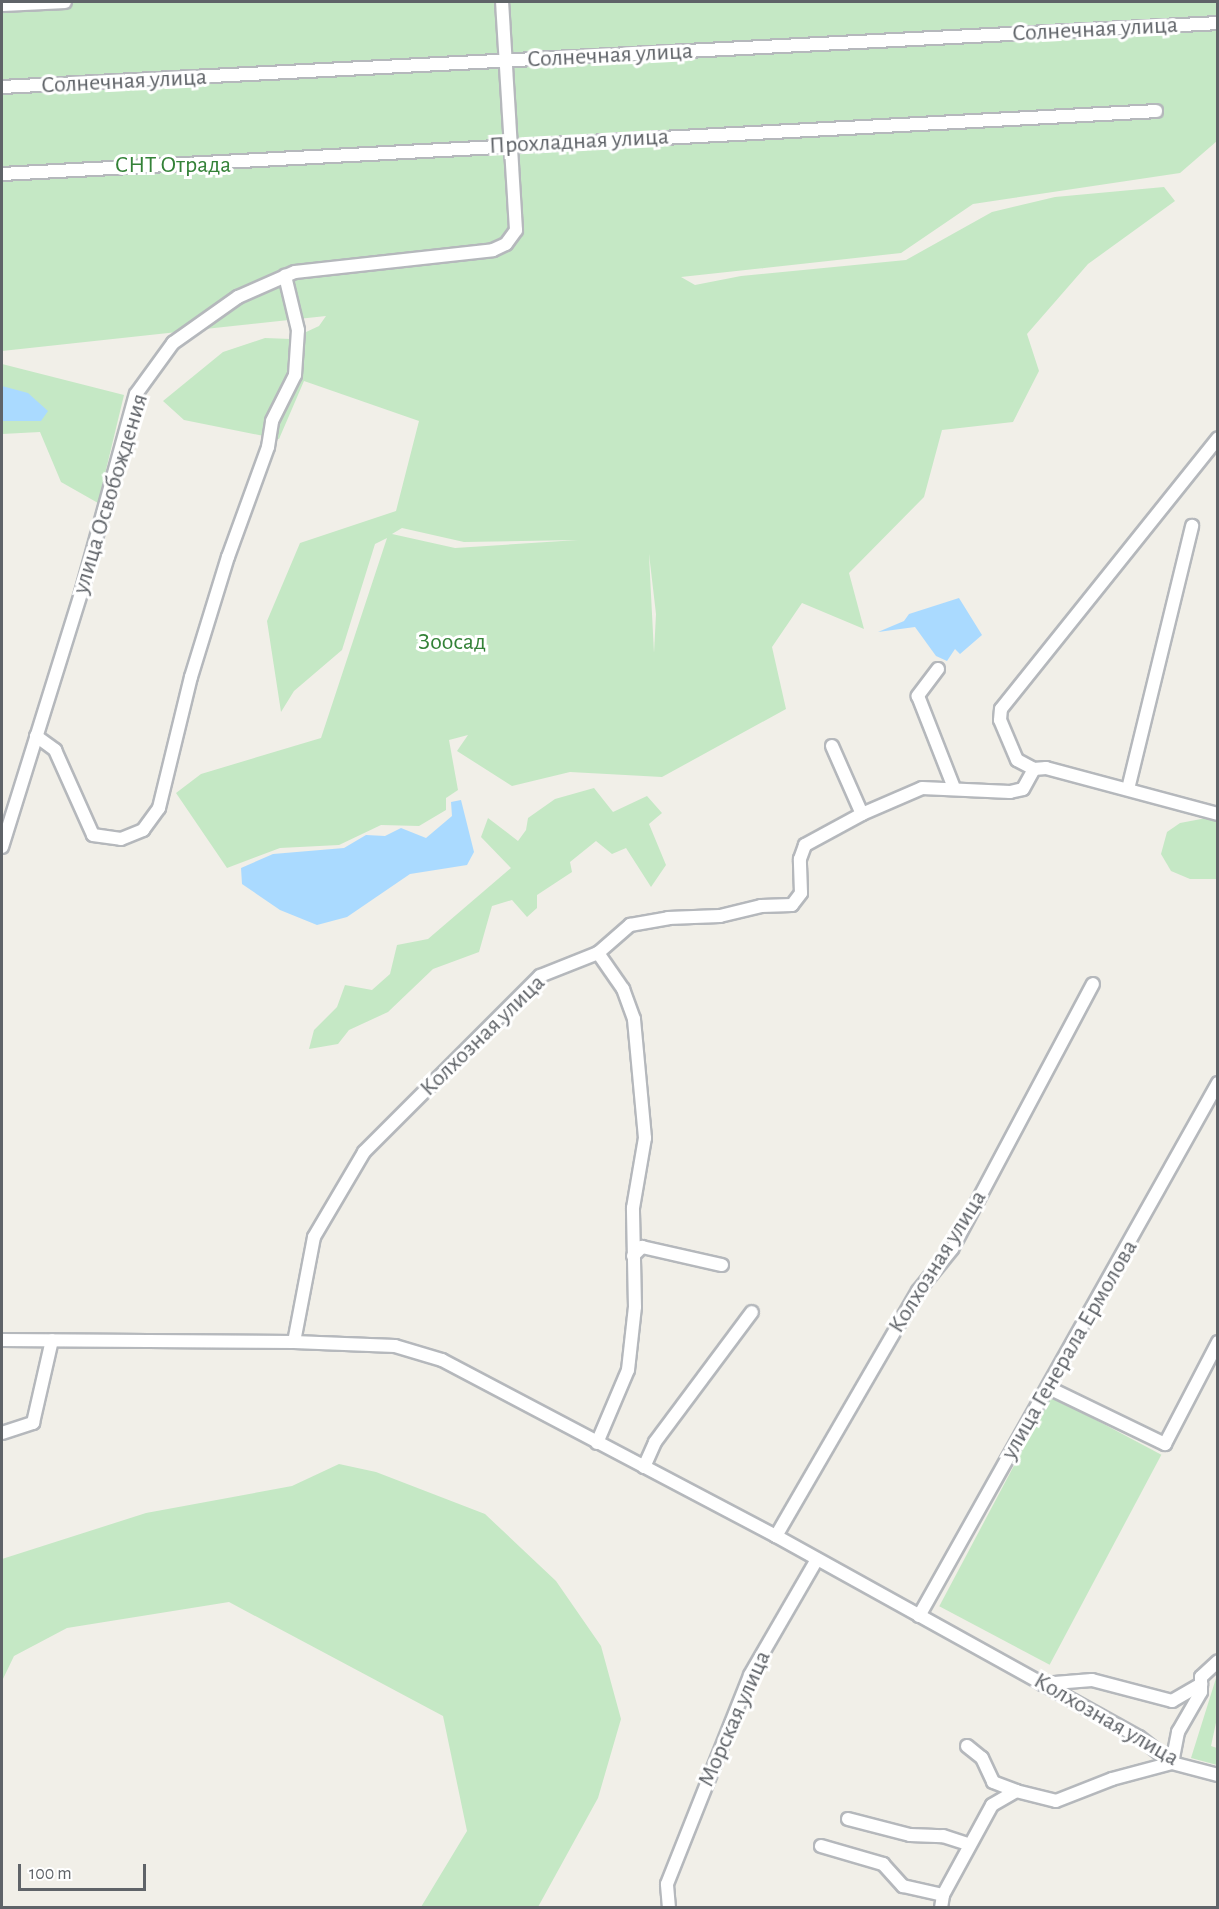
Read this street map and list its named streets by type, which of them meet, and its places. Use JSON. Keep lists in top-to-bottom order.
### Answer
{
  "streets": {
    "street": [
      "Солнечная улица",
      "Прохладная улица",
      "улица Освобождения",
      "Колхозная улица",
      "улица Генерала Ермолова",
      "Морская улица"
    ]
  },
  "crossings": [
    ["Солнечная улица", "улица Освобождения"],
    ["Прохладная улица", "улица Освобождения"],
    ["Колхозная улица", "улица Генерала Ермолова"],
    ["Колхозная улица", "Морская улица"]
  ],
  "parks": ["СНТ Отрада", "Зоосад"],
  "scale_bar": "100 m"
}
